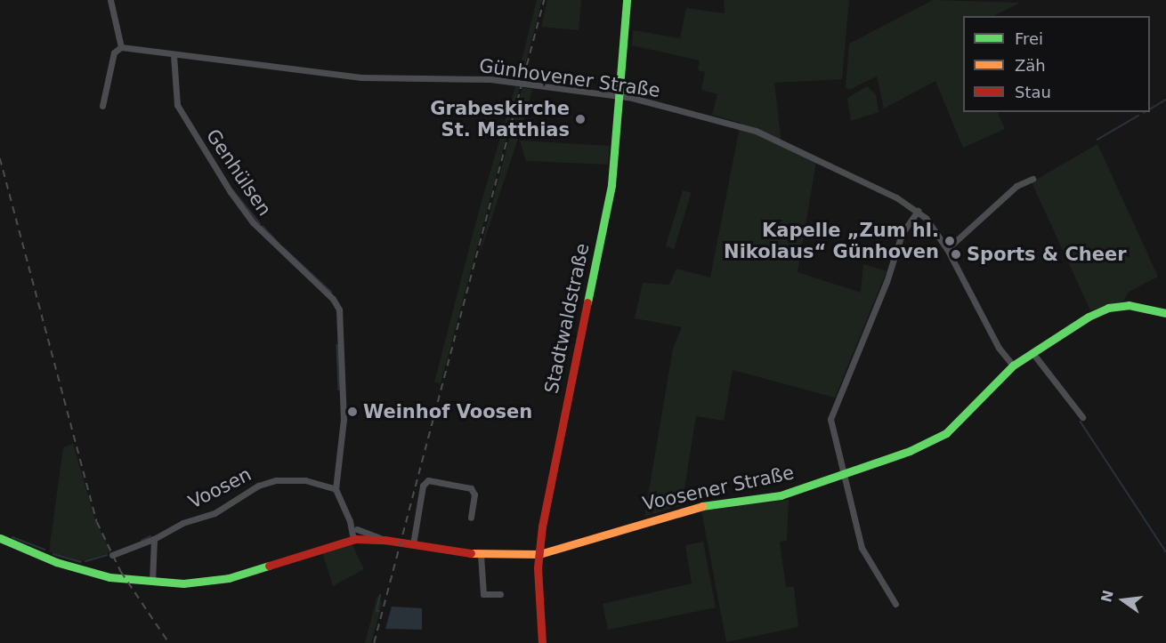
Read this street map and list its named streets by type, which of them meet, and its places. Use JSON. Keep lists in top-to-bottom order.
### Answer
{
  "streets": {
    "street": [
      "Günhovener Straße",
      "Genhülsen",
      "Stadtwaldstraße",
      "Voosen",
      "Voosener Straße"
    ]
  },
  "crossings": [
    ["Günhovener Straße", "Genhülsen"],
    ["Günhovener Straße", "Stadtwaldstraße"],
    ["Günhovener Straße", "Voosener Straße"],
    ["Genhülsen", "Voosen"],
    ["Stadtwaldstraße", "Voosener Straße"]
  ],
  "places": [
    "Grabeskirche St. Matthias",
    "Kapelle „Zum hl. Nikolaus“ Günhoven",
    "Sports & Cheer",
    "Weinhof Voosen"
  ],
  "legend": ["Frei", "Zäh", "Stau"],
  "north": "left"
}
